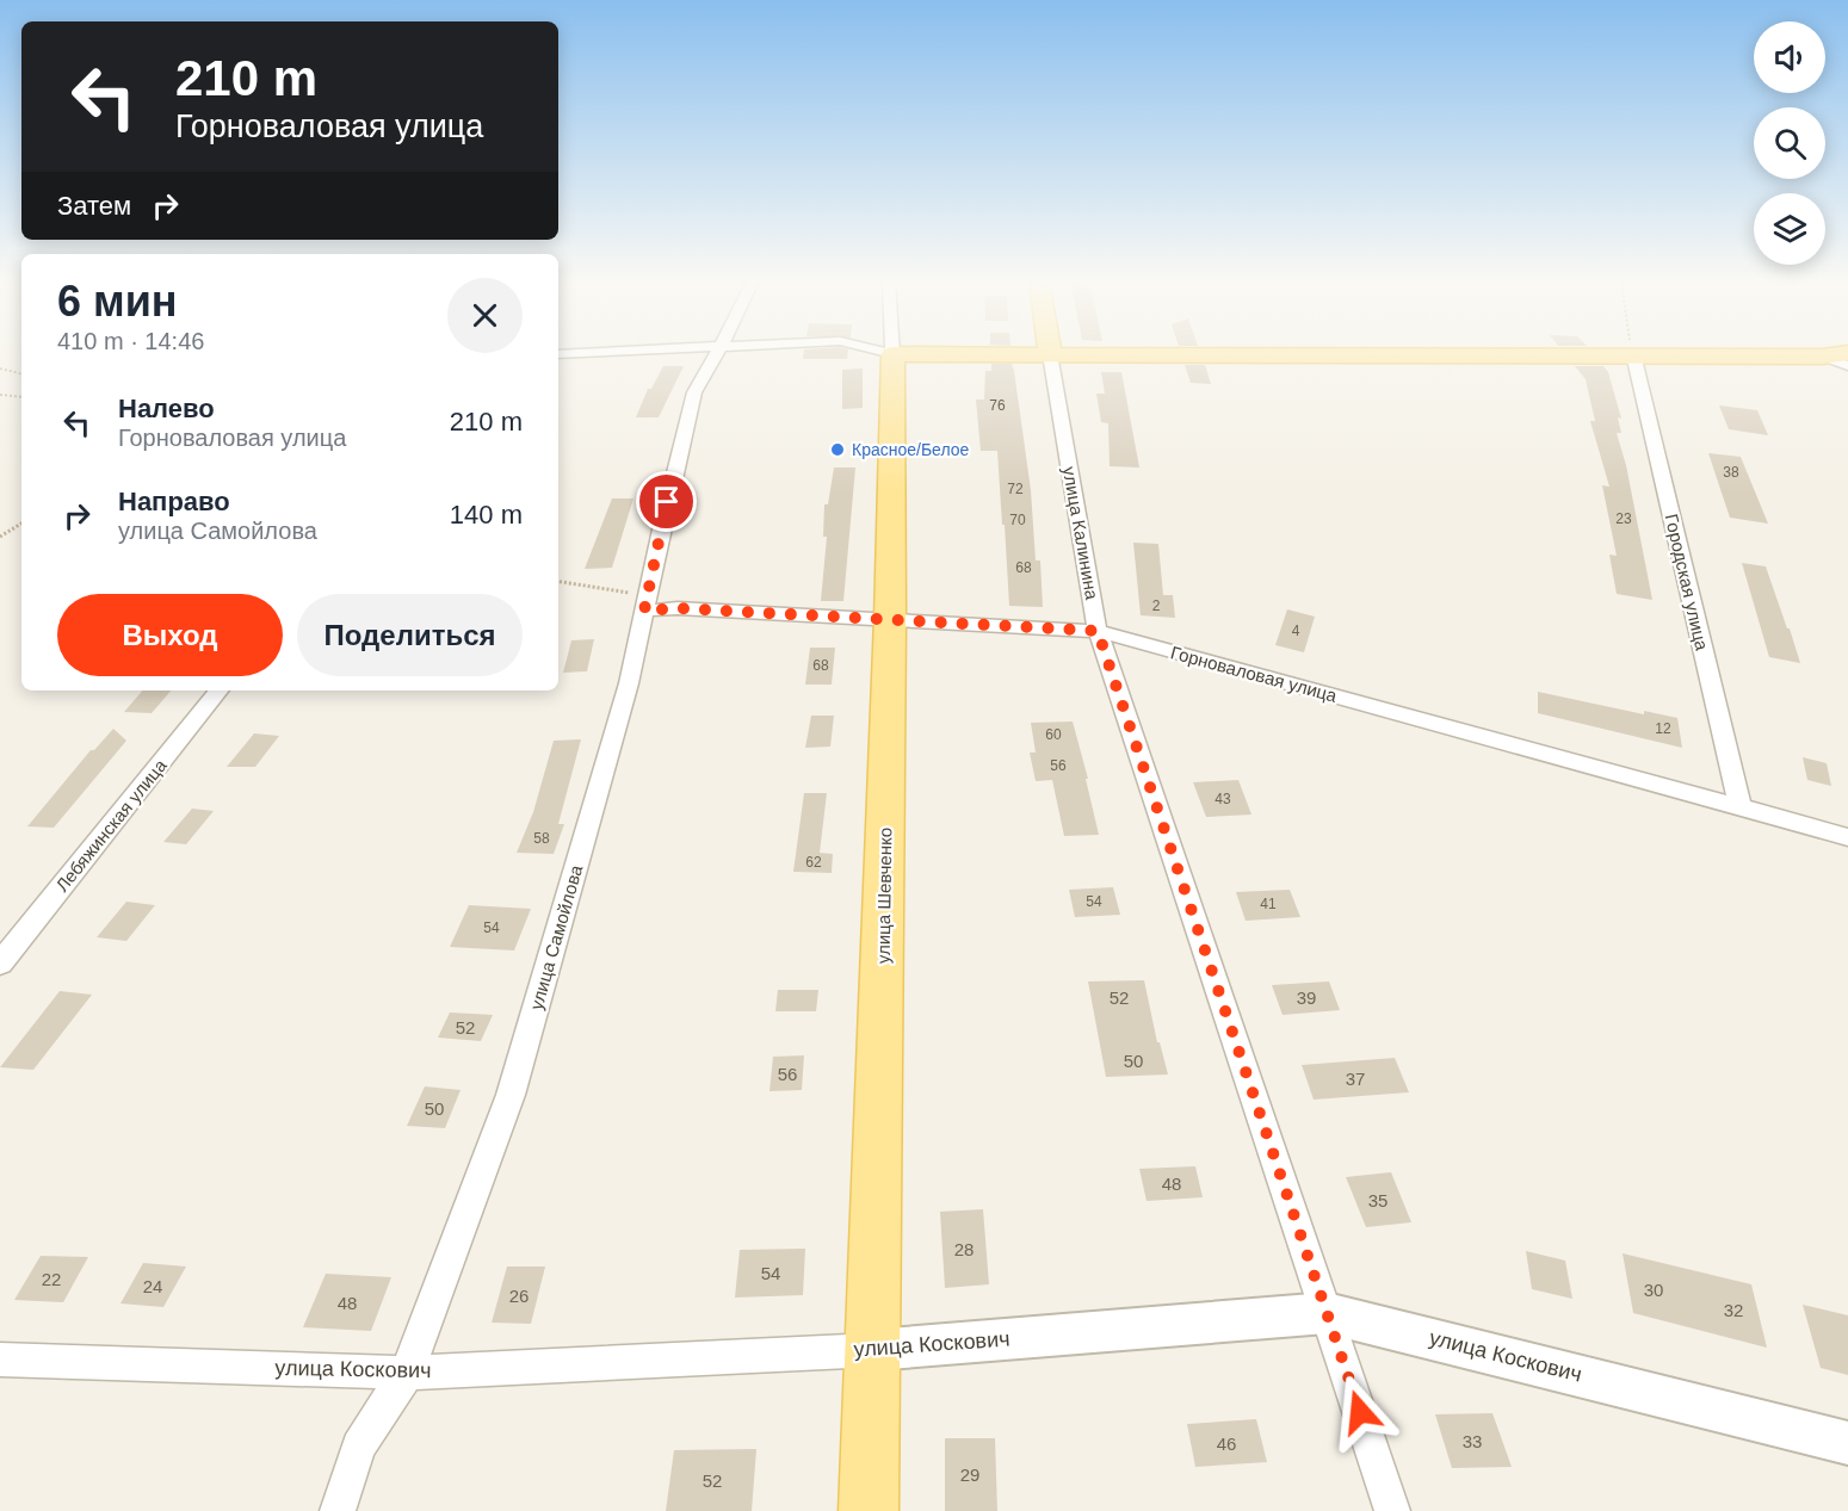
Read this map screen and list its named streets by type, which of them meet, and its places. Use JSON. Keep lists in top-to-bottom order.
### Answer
{
  "streets": {
    "main road": ["улица Шевченко"],
    "street": [
      "улица Калинина",
      "Городская улица",
      "Горноваловая улица",
      "Лебяжинская улица",
      "улица Самойлова",
      "улица Коскович"
    ]
  },
  "crossings": [
    ["улица Калинина", "Горноваловая улица"],
    ["улица Калинина", "улица Коскович"],
    ["Городская улица", "Горноваловая улица"],
    ["Горноваловая улица", "улица Шевченко"],
    ["Горноваловая улица", "улица Самойлова"],
    ["улица Шевченко", "улица Коскович"],
    ["улица Самойлова", "улица Коскович"]
  ],
  "places": ["Красное/Белое"],
  "house_numbers": [
    "76",
    "38",
    "72",
    "23",
    "70",
    "68",
    "2",
    "4",
    "68",
    "12",
    "60",
    "56",
    "43",
    "58",
    "62",
    "54",
    "41",
    "54",
    "52",
    "39",
    "52",
    "50",
    "56",
    "37",
    "50",
    "48",
    "35",
    "28",
    "54",
    "22",
    "24",
    "30",
    "26",
    "48",
    "32",
    "33",
    "46",
    "29",
    "52"
  ],
  "page": {
    "turn": ["210 m", "Горноваловая улица"],
    "then": "Затем",
    "heading": ["6 мин", "410 m · 14:46"],
    "list": [
      {
        "name": "Налево",
        "note": "Горноваловая улица",
        "value": "210 m"
      },
      {
        "name": "Направо",
        "note": "улица Самойлова",
        "value": "140 m"
      }
    ],
    "buttons": ["Выход", "Поделиться"]
  }
}
